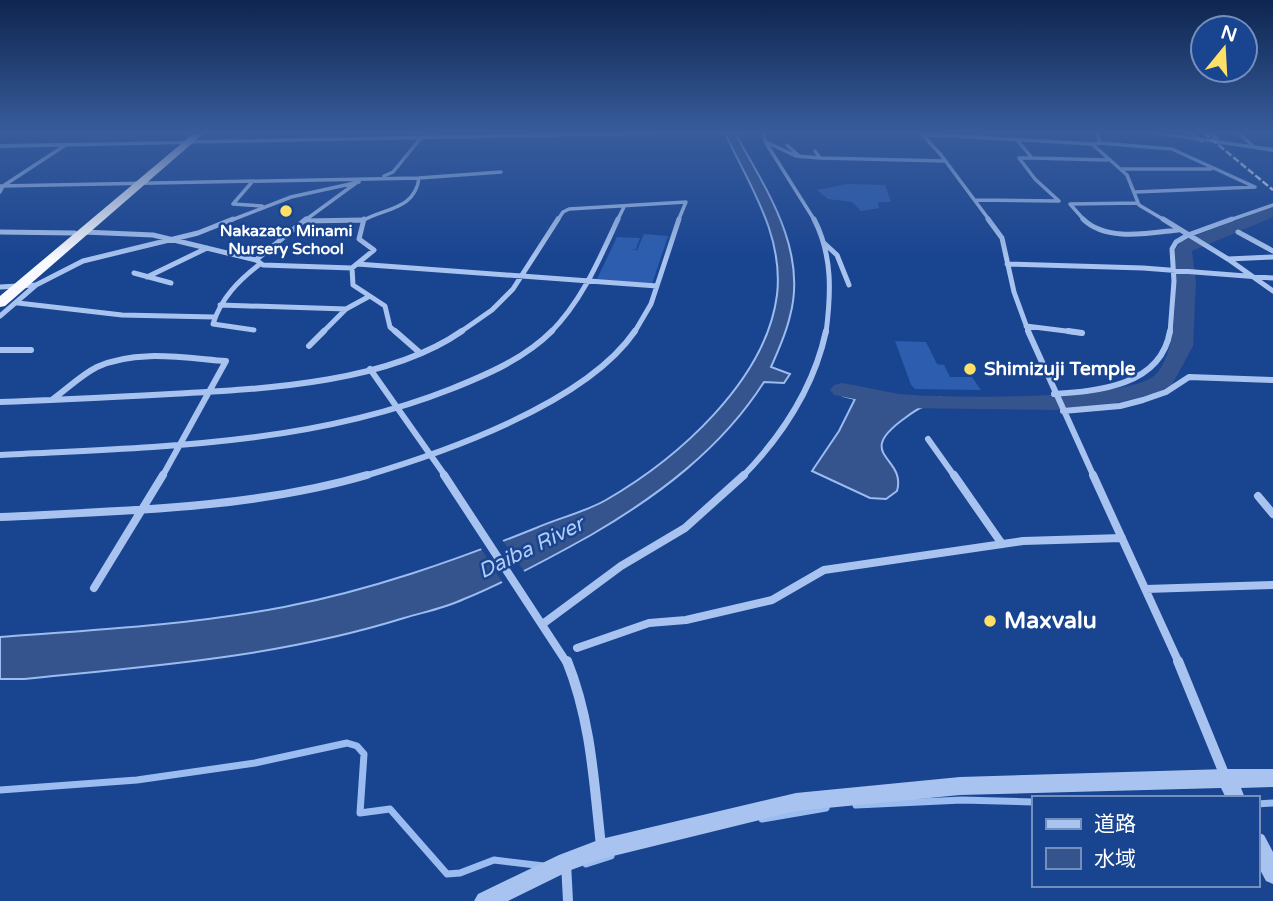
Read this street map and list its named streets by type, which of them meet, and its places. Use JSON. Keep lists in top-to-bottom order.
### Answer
{
  "water": ["Daiba River"],
  "places": ["Nakazato Minami Nursery School", "Shimizuji Temple", "Maxvalu"],
  "legend": ["道路", "水域"],
  "north": "top"
}
